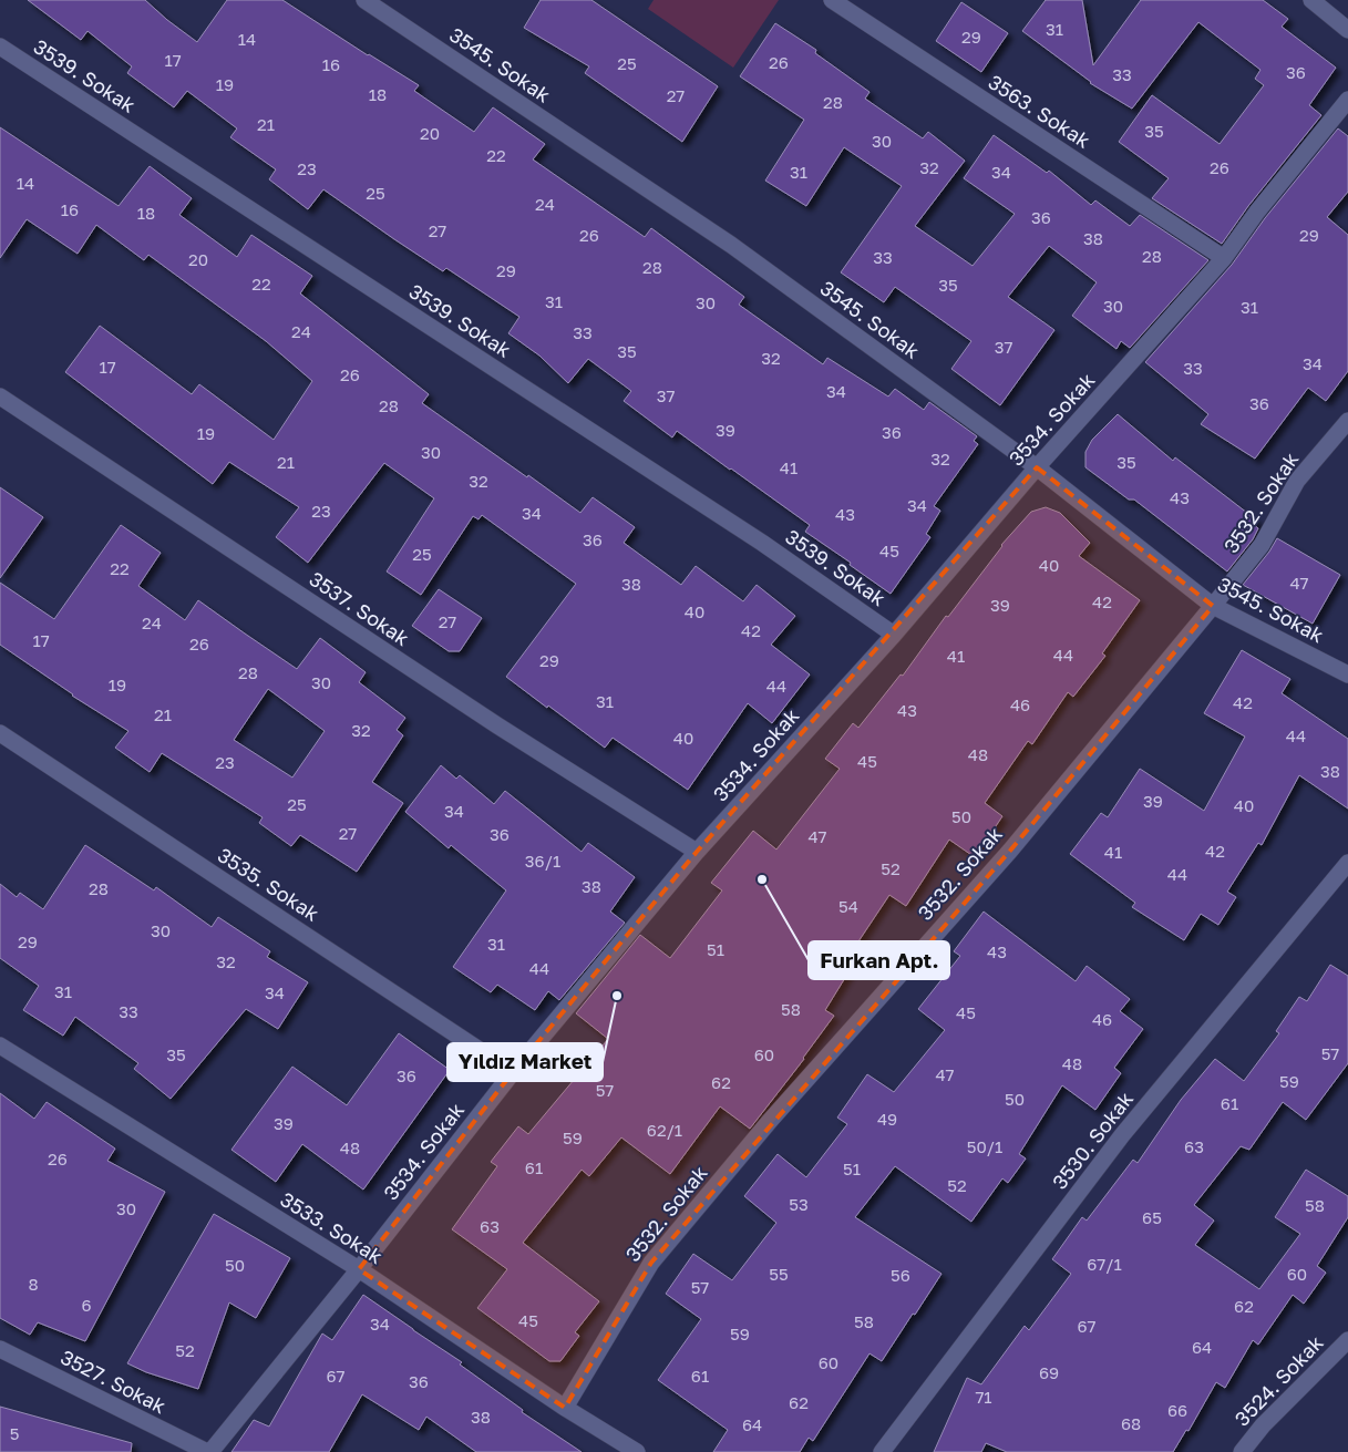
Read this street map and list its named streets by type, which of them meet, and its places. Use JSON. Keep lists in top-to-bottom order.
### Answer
{
  "streets": {
    "street": [
      "3545. Sokak",
      "3539. Sokak",
      "3563. Sokak",
      "3534. Sokak",
      "3532. Sokak",
      "3537. Sokak",
      "3535. Sokak",
      "3530. Sokak",
      "3533. Sokak",
      "3524. Sokak",
      "3527. Sokak"
    ]
  },
  "crossings": [
    ["3545. Sokak", "3534. Sokak"],
    ["3545. Sokak", "3532. Sokak"],
    ["3539. Sokak", "3534. Sokak"],
    ["3563. Sokak", "3534. Sokak"],
    ["3534. Sokak", "3537. Sokak"],
    ["3534. Sokak", "3535. Sokak"],
    ["3534. Sokak", "3533. Sokak"],
    ["3534. Sokak", "3527. Sokak"],
    ["3532. Sokak", "3533. Sokak"]
  ],
  "places": ["Furkan Apt.", "Yıldız Market"],
  "house_numbers": [
    "31",
    "29",
    "14",
    "17",
    "26",
    "25",
    "16",
    "36",
    "33",
    "19",
    "18",
    "27",
    "28",
    "21",
    "35",
    "20",
    "30",
    "22",
    "32",
    "26",
    "23",
    "31",
    "34",
    "14",
    "25",
    "24",
    "16",
    "18",
    "36",
    "27",
    "26",
    "29",
    "38",
    "28",
    "33",
    "20",
    "28",
    "29",
    "22",
    "35",
    "31",
    "30",
    "30",
    "31",
    "24",
    "33",
    "37",
    "35",
    "32",
    "34",
    "17",
    "33",
    "26",
    "34",
    "37",
    "36",
    "28",
    "39",
    "36",
    "19",
    "30",
    "32",
    "21",
    "35",
    "41",
    "32",
    "43",
    "34",
    "23",
    "34",
    "43",
    "36",
    "45",
    "25",
    "40",
    "22",
    "47",
    "38",
    "42",
    "39",
    "40",
    "27",
    "24",
    "42",
    "17",
    "26",
    "44",
    "41",
    "29",
    "28",
    "30",
    "19",
    "44",
    "31",
    "42",
    "46",
    "43",
    "21",
    "32",
    "44",
    "40",
    "48",
    "45",
    "23",
    "38",
    "39",
    "25",
    "40",
    "34",
    "50",
    "27",
    "36",
    "47",
    "42",
    "41",
    "36/1",
    "52",
    "44",
    "38",
    "28",
    "54",
    "30",
    "29",
    "31",
    "51",
    "43",
    "32",
    "44",
    "31",
    "34",
    "58",
    "33",
    "45",
    "46",
    "57",
    "35",
    "60",
    "48",
    "47",
    "36",
    "59",
    "62",
    "57",
    "50",
    "61",
    "49",
    "39",
    "62/1",
    "59",
    "50/1",
    "63",
    "48",
    "26",
    "61",
    "51",
    "52",
    "53",
    "58",
    "30",
    "65",
    "63",
    "67/1",
    "50",
    "55",
    "60",
    "56",
    "8",
    "57",
    "6",
    "62",
    "45",
    "58",
    "34",
    "67",
    "59",
    "64",
    "52",
    "60",
    "69",
    "67",
    "61",
    "36",
    "71",
    "62",
    "66",
    "38",
    "68",
    "64",
    "5"
  ]
}
